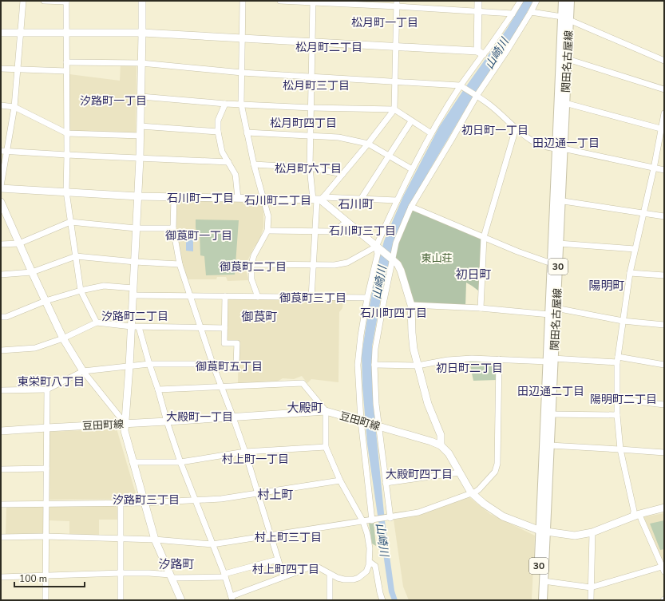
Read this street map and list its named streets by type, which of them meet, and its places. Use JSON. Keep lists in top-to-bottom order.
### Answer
{
  "streets": {
    "main road": ["関田名古屋線", "30"],
    "street": ["豆田町線"]
  },
  "crossings": [
    ["関田名古屋線", "豆田町線"]
  ],
  "districts": [
    "松月町一丁目",
    "松月町二丁目",
    "松月町三丁目",
    "汐路町一丁目",
    "松月町四丁目",
    "初日町一丁目",
    "田辺通一丁目",
    "松月町六丁目",
    "石川町一丁目",
    "石川町二丁目",
    "石川町",
    "石川町三丁目",
    "御莨町一丁目",
    "御莨町二丁目",
    "初日町",
    "陽明町",
    "御莨町三丁目",
    "石川町四丁目",
    "汐路町二丁目",
    "御莨町",
    "御莨町五丁目",
    "初日町二丁目",
    "東栄町八丁目",
    "田辺通二丁目",
    "陽明町二丁目",
    "大殿町",
    "大殿町一丁目",
    "村上町一丁目",
    "大殿町四丁目",
    "村上町",
    "汐路町三丁目",
    "村上町三丁目",
    "汐路町",
    "村上町四丁目"
  ],
  "water": ["山崎川"],
  "parks": ["東山荘"],
  "scale_bar": "100 m"
}
